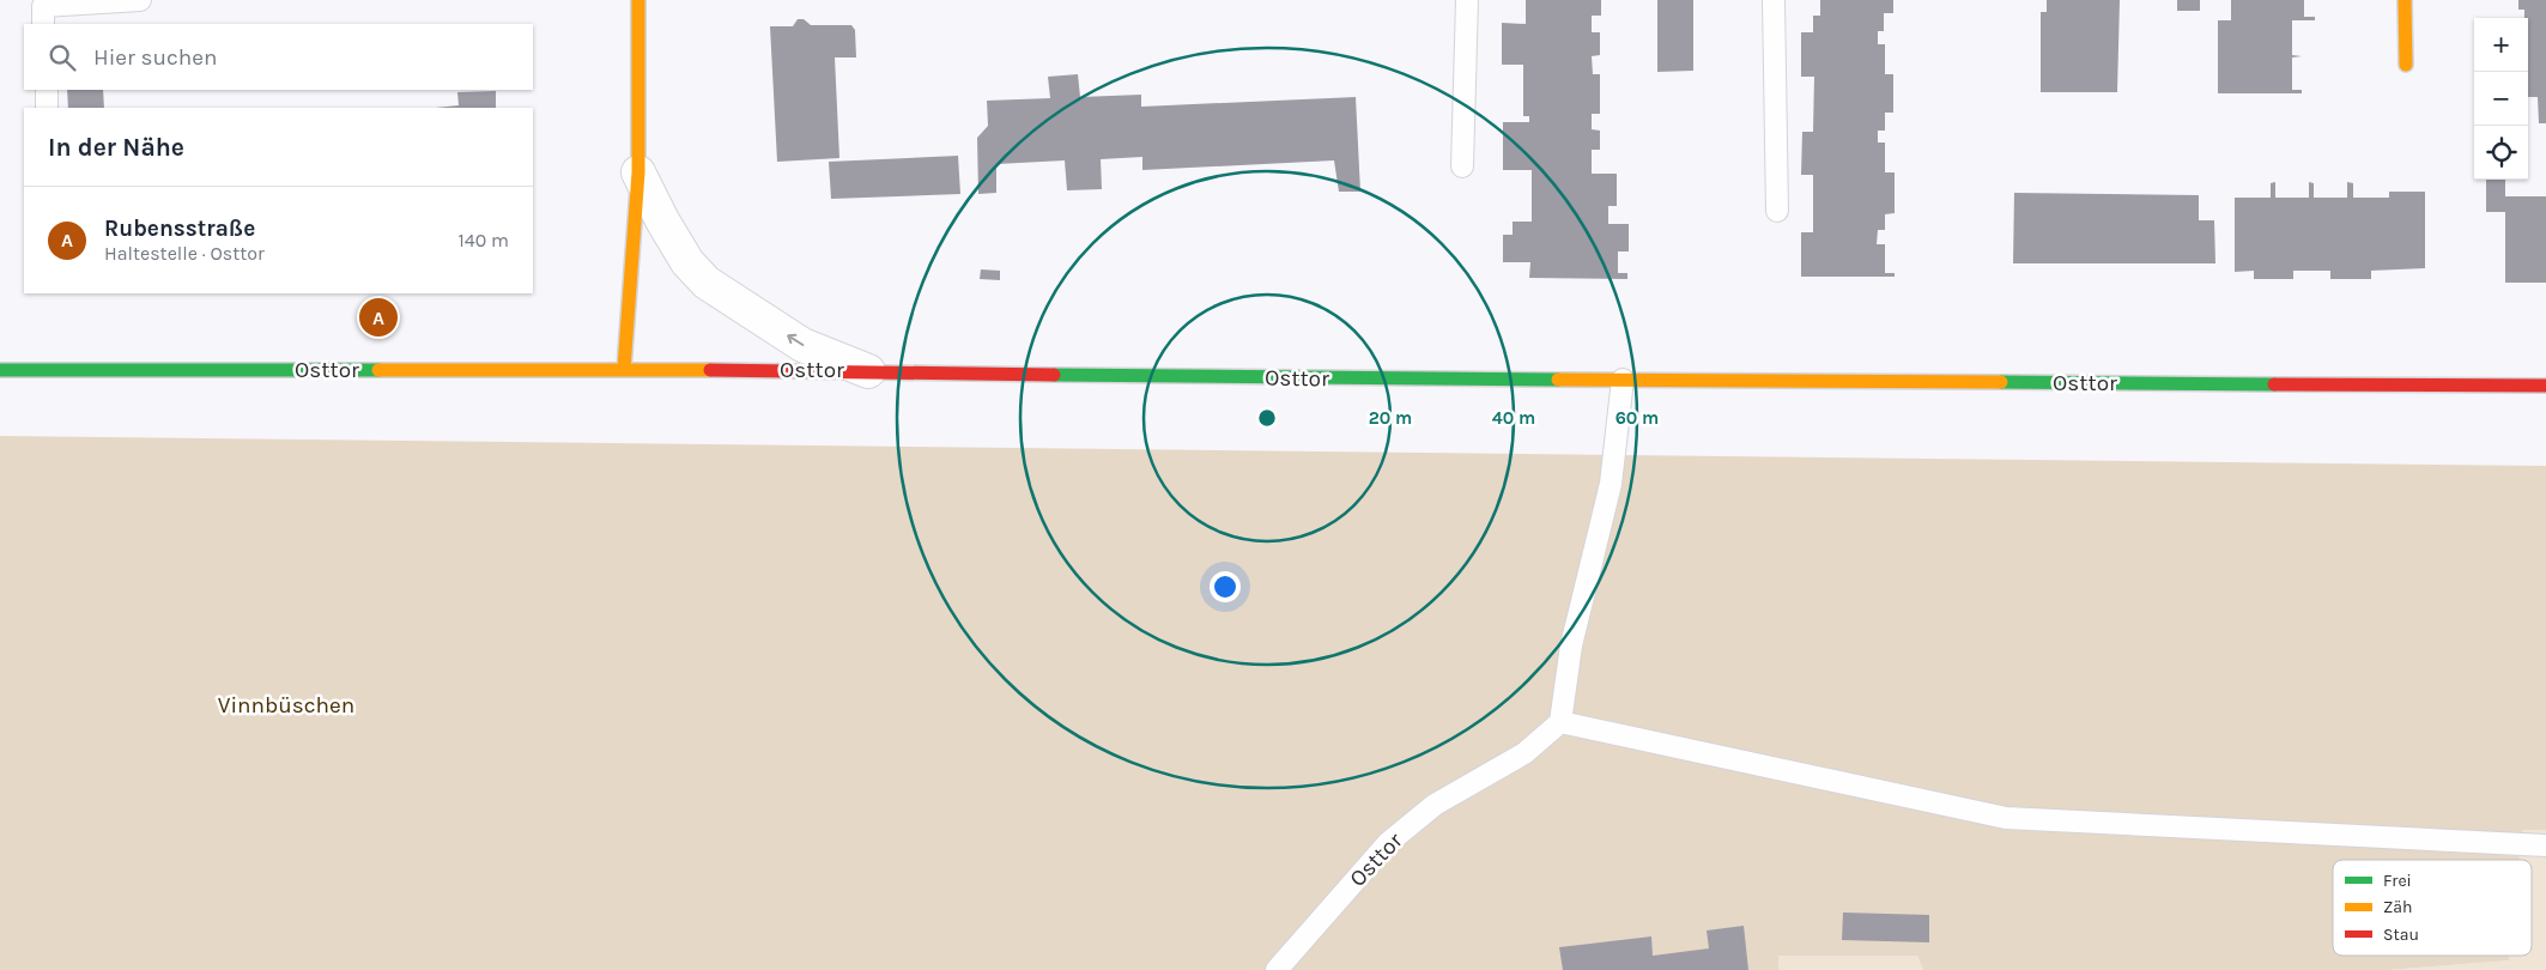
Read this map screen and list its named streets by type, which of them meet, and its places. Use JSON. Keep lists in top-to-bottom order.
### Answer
{
  "streets": {
    "main road": ["Osttor"]
  },
  "parks": ["Vinnbüschen"],
  "legend": ["Frei", "Zäh", "Stau"],
  "page": {
    "map_buttons": ["+", "−"],
    "search": "Hier suchen",
    "heading": "In der Nähe",
    "list": [
      {
        "mark": "A",
        "name": "Rubensstraße",
        "note": "Haltestelle · Osttor",
        "value": "140 m"
      }
    ],
    "pins": "A"
  },
  "rings": ["20 m", "40 m", "60 m"]
}
